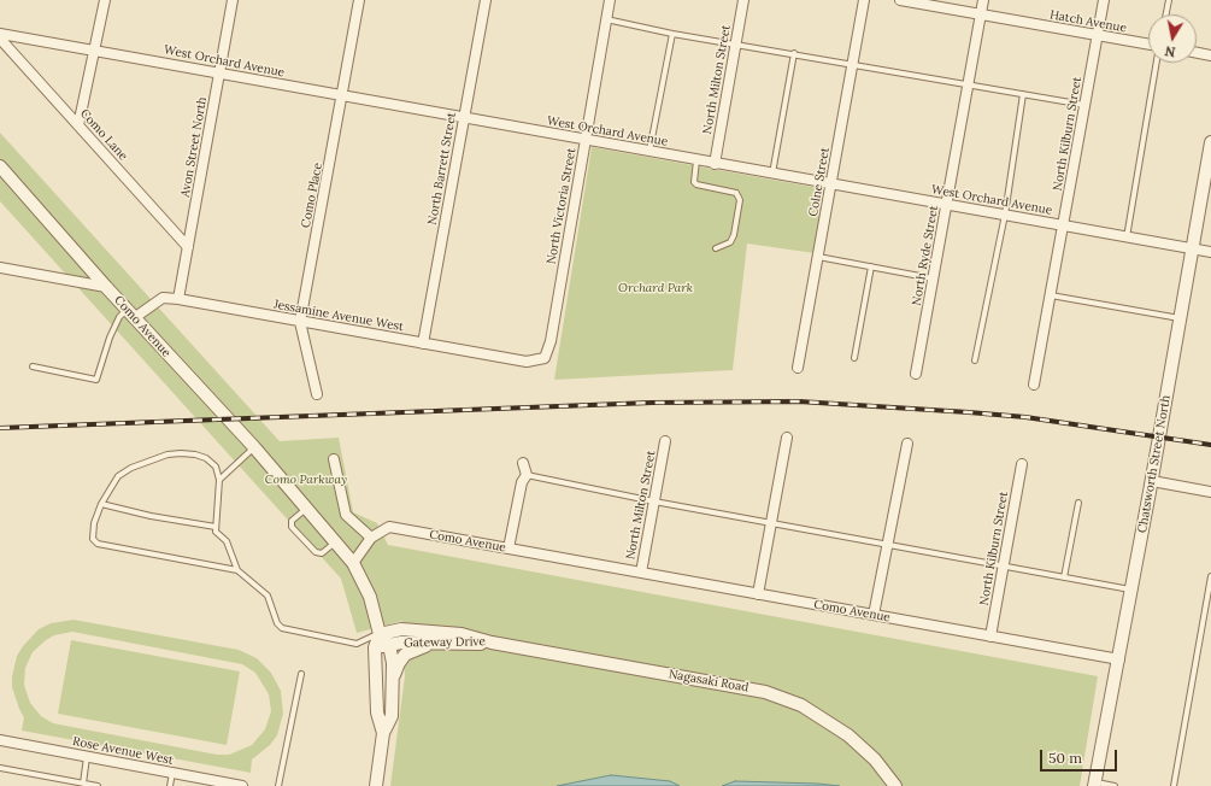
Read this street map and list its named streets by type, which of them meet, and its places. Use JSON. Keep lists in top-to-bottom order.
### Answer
{
  "streets": {
    "street": [
      "Hatch Avenue",
      "West Orchard Avenue",
      "North Milton Street",
      "North Kilburn Street",
      "Como Lane",
      "Avon Street North",
      "North Barrett Street",
      "Colne Street",
      "Como Place",
      "North Victoria Street",
      "North Ryde Street",
      "Jessamine Avenue West",
      "Como Avenue",
      "Chatsworth Street North",
      "Gateway Drive",
      "Nagasaki Road",
      "Rose Avenue West"
    ]
  },
  "crossings": [
    ["Hatch Avenue", "North Kilburn Street"],
    ["Hatch Avenue", "North Ryde Street"],
    ["West Orchard Avenue", "North Milton Street"],
    ["West Orchard Avenue", "North Kilburn Street"],
    ["West Orchard Avenue", "Avon Street North"],
    ["West Orchard Avenue", "North Barrett Street"],
    ["West Orchard Avenue", "Colne Street"],
    ["West Orchard Avenue", "Como Place"],
    ["West Orchard Avenue", "North Victoria Street"],
    ["West Orchard Avenue", "North Ryde Street"],
    ["West Orchard Avenue", "Chatsworth Street North"],
    ["North Milton Street", "Como Avenue"],
    ["North Kilburn Street", "Como Avenue"],
    ["Como Lane", "Avon Street North"],
    ["Avon Street North", "Jessamine Avenue West"],
    ["North Barrett Street", "Jessamine Avenue West"],
    ["Como Place", "Jessamine Avenue West"],
    ["North Victoria Street", "Jessamine Avenue West"],
    ["Jessamine Avenue West", "Como Avenue"],
    ["Como Avenue", "Chatsworth Street North"],
    ["Gateway Drive", "Nagasaki Road"]
  ],
  "parks": ["Orchard Park", "Como Parkway"],
  "scale_bar": "50 m",
  "north": "bottom"
}
